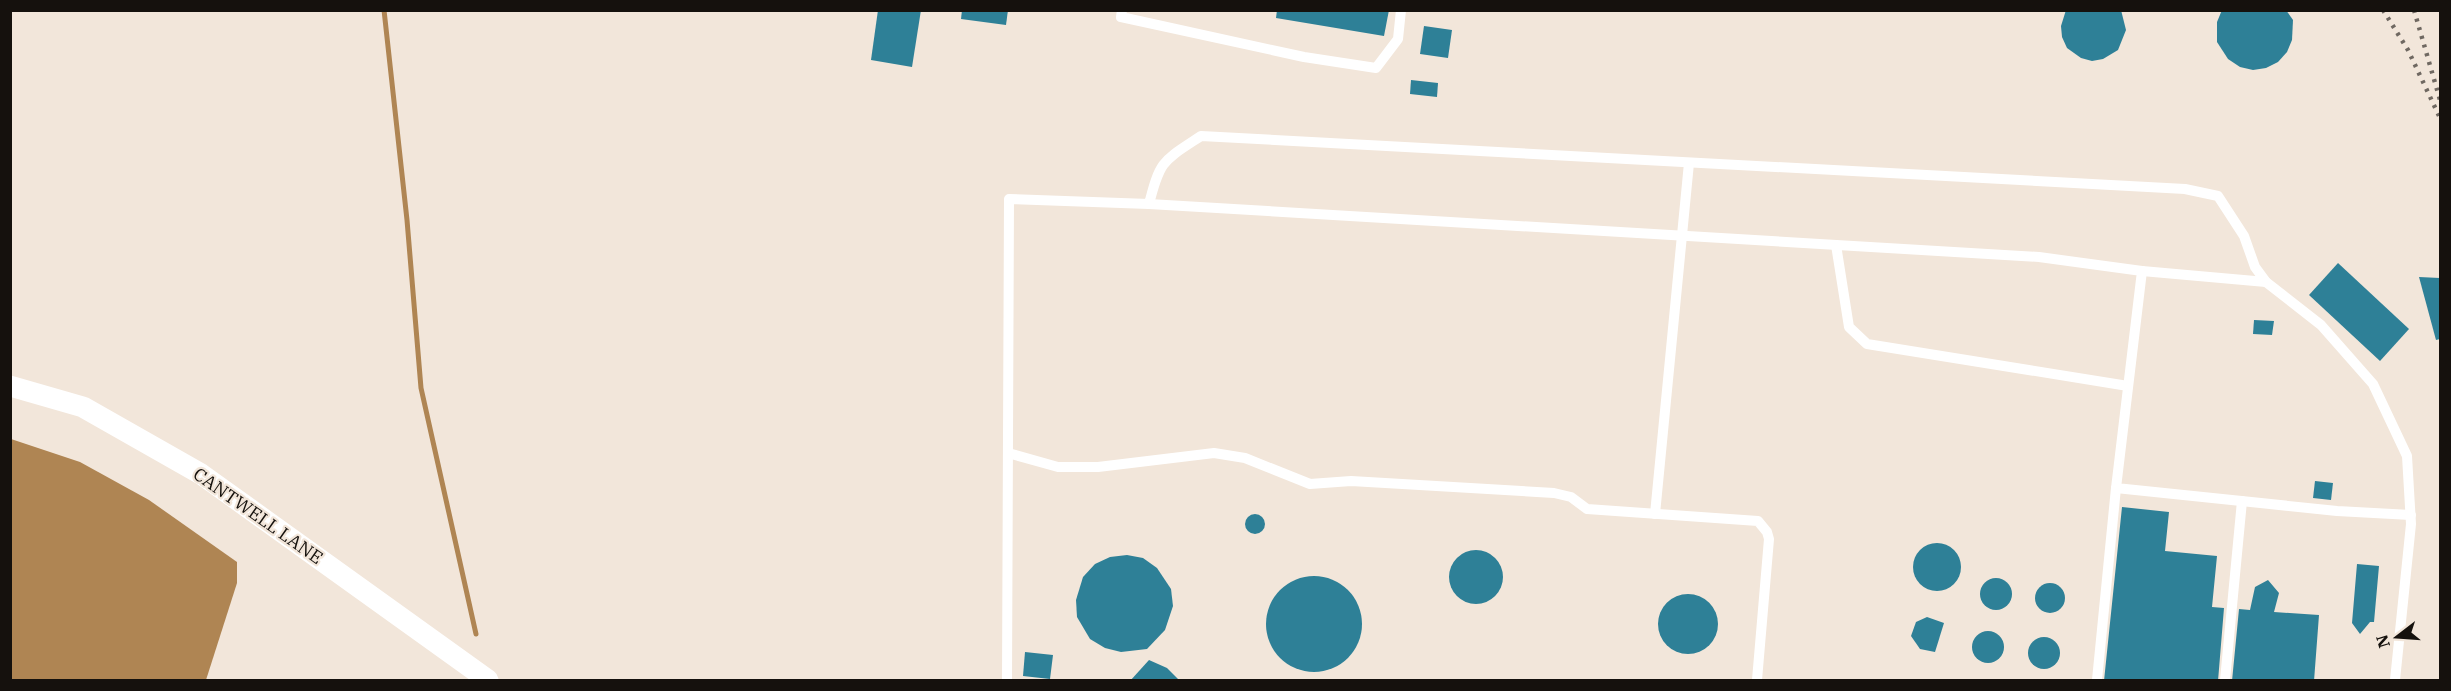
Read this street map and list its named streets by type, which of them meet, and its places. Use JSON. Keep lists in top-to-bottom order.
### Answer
{
  "streets": {
    "street": ["CANTWELL LANE"]
  },
  "north": "left"
}
